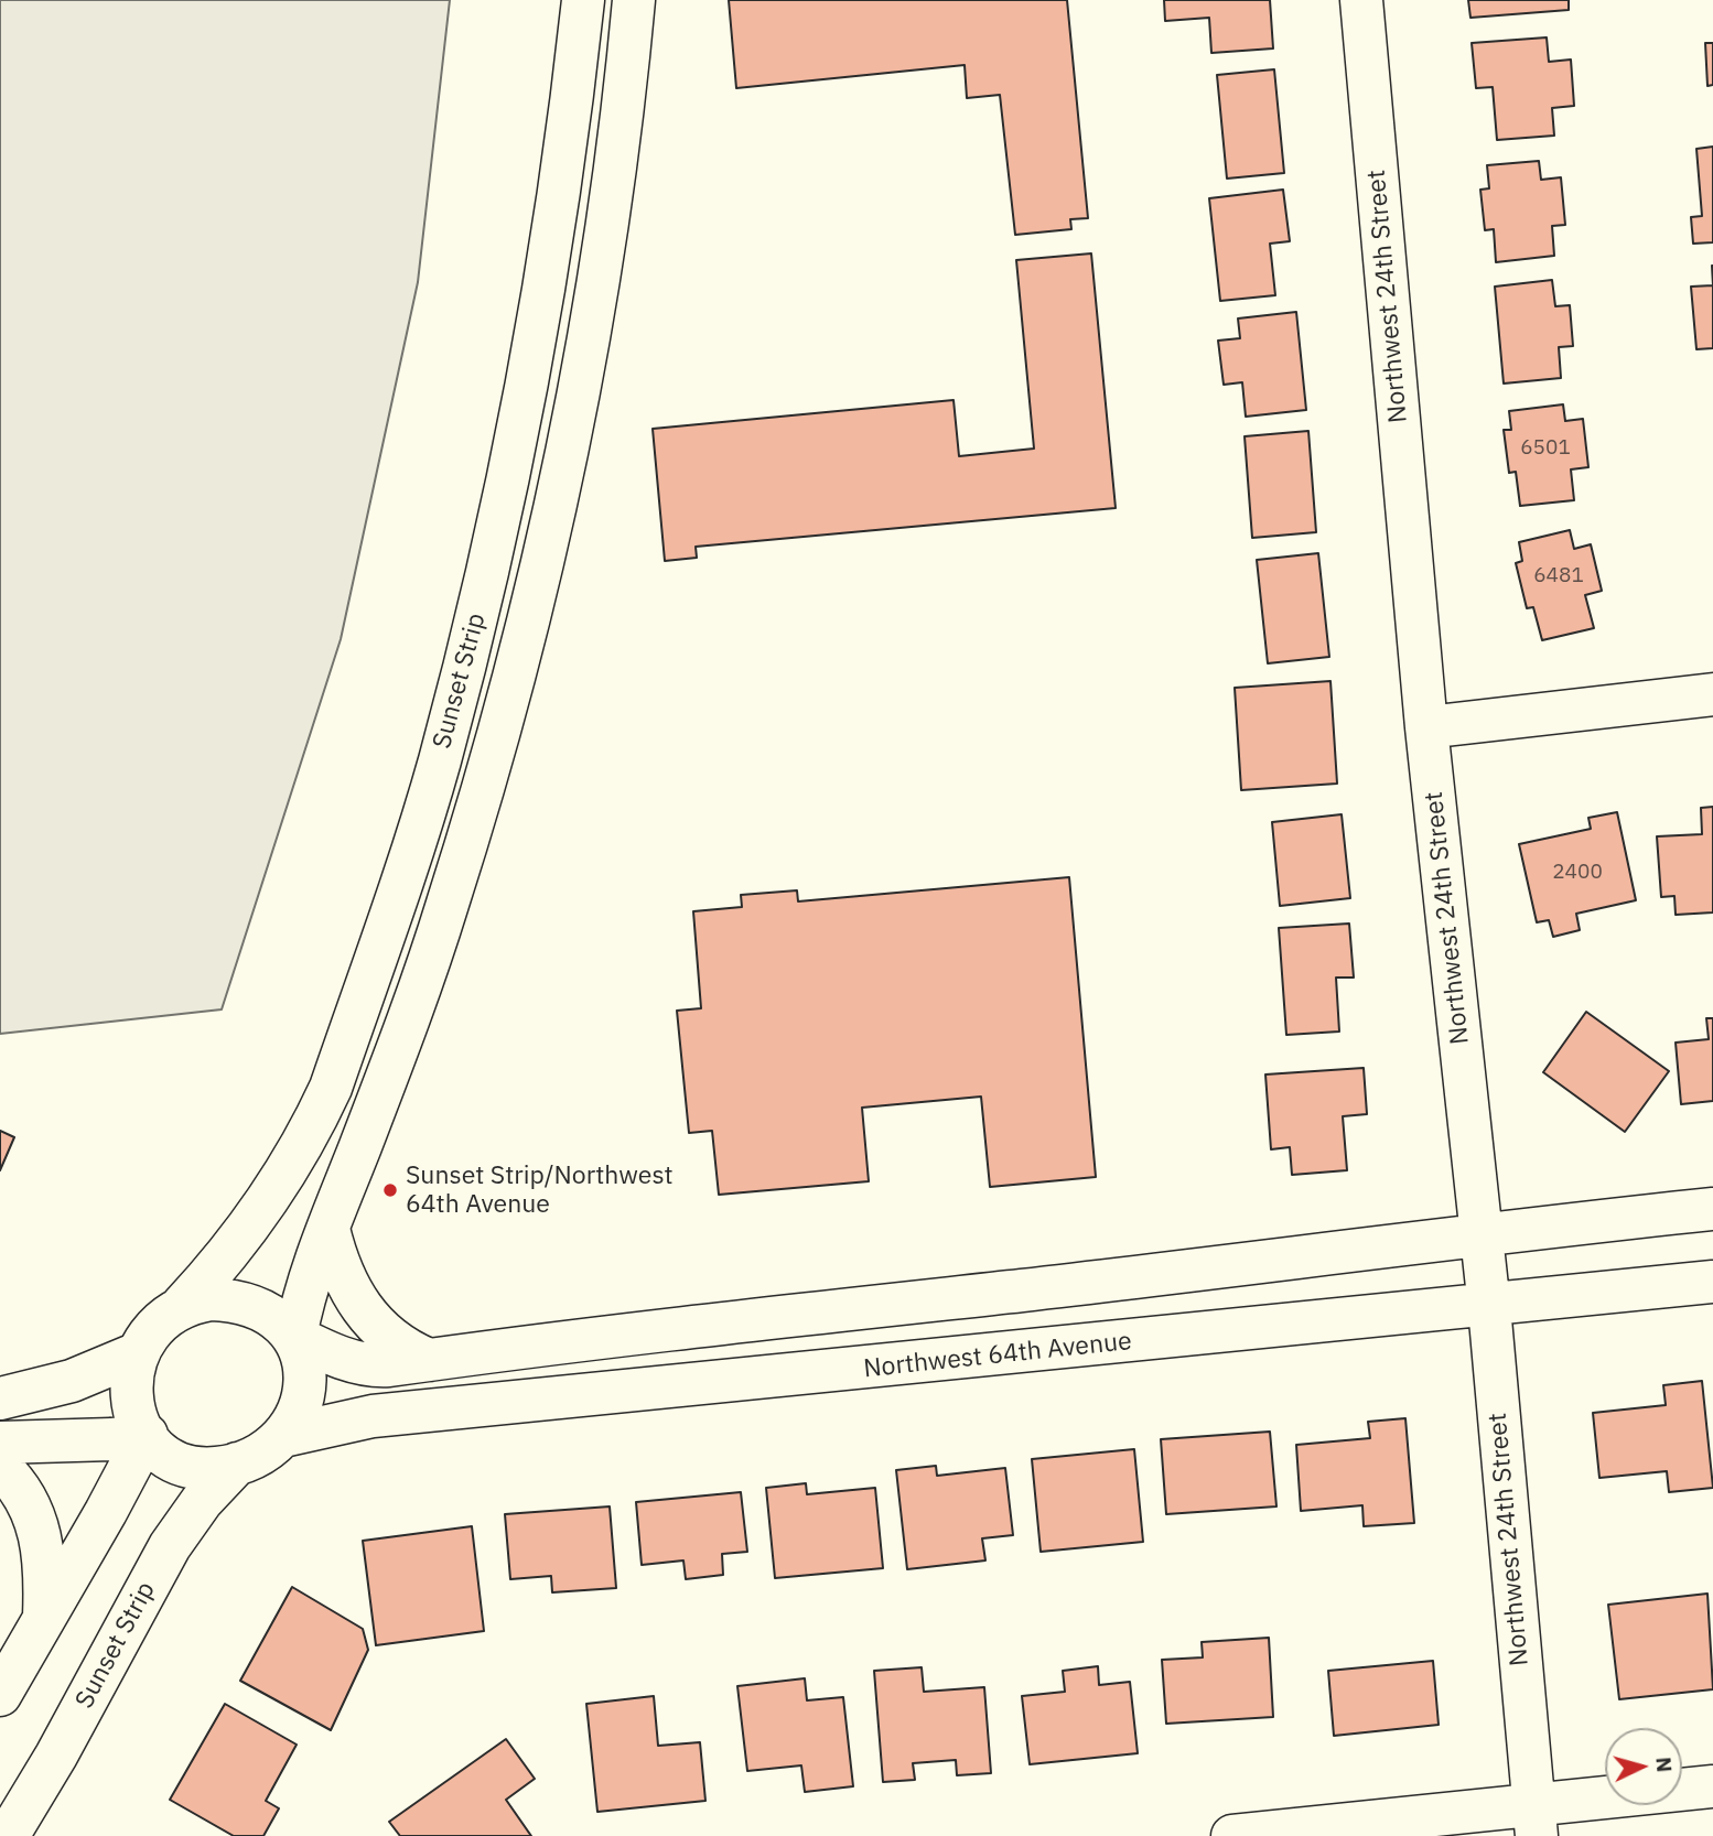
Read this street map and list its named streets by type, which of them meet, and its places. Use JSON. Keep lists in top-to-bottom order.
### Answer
{
  "streets": {
    "street": ["Northwest 24th Street", "Sunset Strip", "Northwest 64th Avenue"]
  },
  "crossings": [
    ["Northwest 24th Street", "Northwest 64th Avenue"],
    ["Sunset Strip", "Northwest 64th Avenue"]
  ],
  "places": ["Sunset Strip/Northwest 64th Avenue"],
  "house_numbers": ["6501", "6481", "2400"],
  "north": "right"
}
